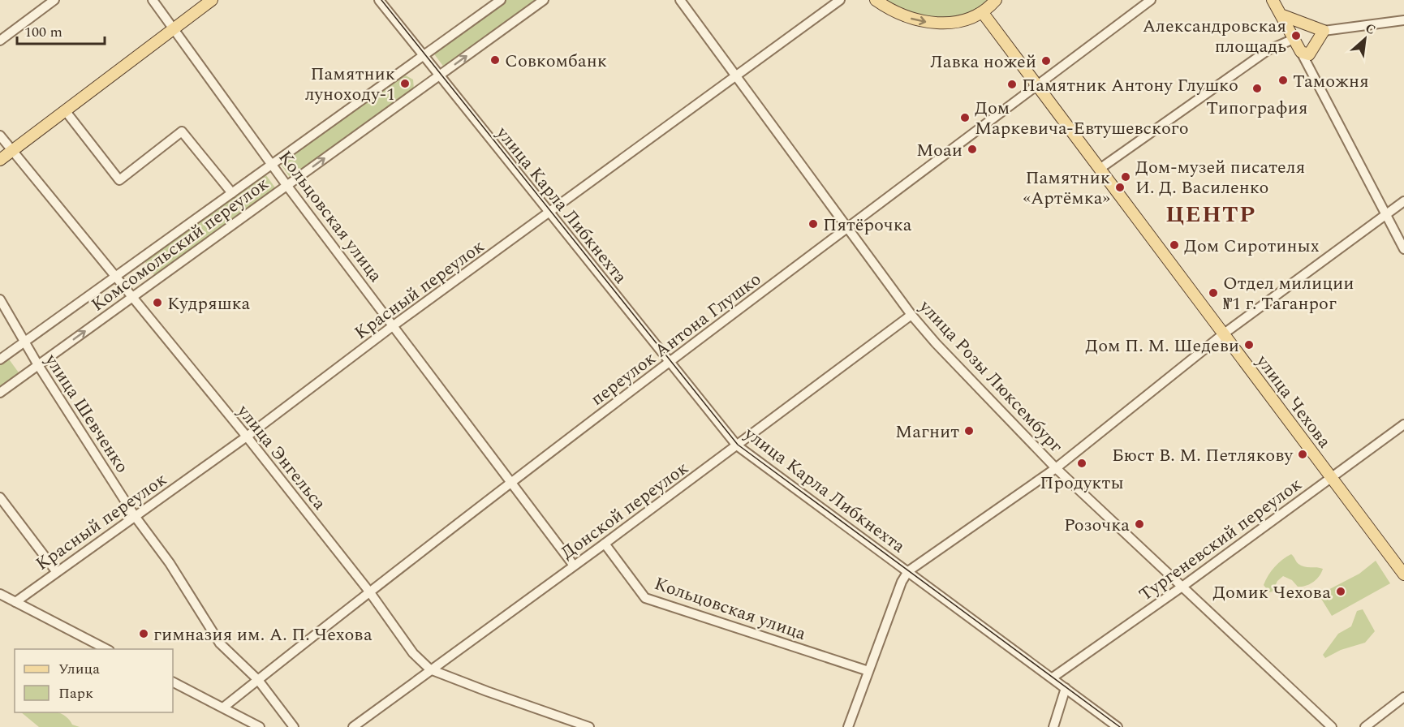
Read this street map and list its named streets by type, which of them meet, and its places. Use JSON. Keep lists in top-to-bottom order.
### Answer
{
  "streets": {
    "main road": ["улица Чехова"],
    "street": [
      "улица Карла Либкнехта",
      "Кольцовская улица",
      "Комсомольский переулок",
      "Красный переулок",
      "переулок Антона Глушко",
      "улица Розы Люксембург",
      "улица Шевченко",
      "улица Энгельса",
      "Донской переулок",
      "Тургеневский переулок"
    ]
  },
  "crossings": [
    ["улица Карла Либкнехта", "Комсомольский переулок"],
    ["улица Карла Либкнехта", "Красный переулок"],
    ["улица Карла Либкнехта", "переулок Антона Глушко"],
    ["улица Карла Либкнехта", "Донской переулок"],
    ["улица Карла Либкнехта", "Тургеневский переулок"],
    ["Кольцовская улица", "Комсомольский переулок"],
    ["Кольцовская улица", "Красный переулок"],
    ["Кольцовская улица", "переулок Антона Глушко"],
    ["Кольцовская улица", "Донской переулок"],
    ["Комсомольский переулок", "улица Шевченко"],
    ["Комсомольский переулок", "улица Энгельса"],
    ["Красный переулок", "улица Розы Люксембург"],
    ["Красный переулок", "улица Шевченко"],
    ["Красный переулок", "улица Энгельса"],
    ["переулок Антона Глушко", "улица Розы Люксембург"],
    ["переулок Антона Глушко", "улица Чехова"],
    ["переулок Антона Глушко", "улица Шевченко"],
    ["переулок Антона Глушко", "улица Энгельса"],
    ["улица Розы Люксембург", "Донской переулок"],
    ["улица Розы Люксембург", "Тургеневский переулок"],
    ["улица Чехова", "Тургеневский переулок"],
    ["улица Энгельса", "Донской переулок"]
  ],
  "districts": ["ЦЕНТР"],
  "places": [
    "Александровская площадь",
    "Совкомбанк",
    "Лавка ножей",
    "Таможня",
    "Памятник луноходу-1",
    "Памятник Антону Глушко",
    "Типография",
    "Дом Маркевича-Евтушевского",
    "Моаи",
    "Дом-музей писателя И. Д. Василенко",
    "Памятник «Артёмка»",
    "Пятёрочка",
    "Дом Сиротиных",
    "Отдел милиции №1 г. Таганрог",
    "Кудряшка",
    "Дом П. М. Шедеви",
    "Магнит",
    "Бюст В. М. Петлякову",
    "Продукты",
    "Розочка",
    "Домик Чехова",
    "гимназия им. А. П. Чехова"
  ],
  "legend": ["Улица", "Парк"],
  "scale_bar": "100 m",
  "north": "top right"
}
